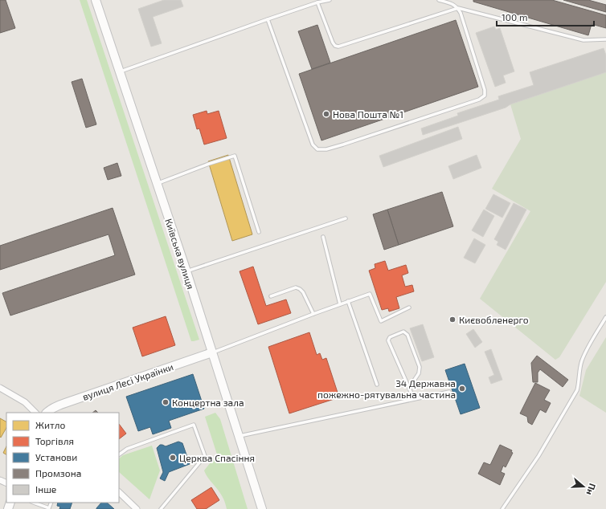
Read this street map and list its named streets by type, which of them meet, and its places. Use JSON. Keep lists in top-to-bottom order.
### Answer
{
  "streets": {
    "main road": ["Київська вулиця", "вулиця Лесі Українки"]
  },
  "crossings": [
    ["Київська вулиця", "вулиця Лесі Українки"]
  ],
  "places": [
    "Нова Пошта №1",
    "Києвобленерго",
    "34 Державна пожежно-рятувальна частина",
    "Концертна зала",
    "Церква Спасіння"
  ],
  "legend": [
    "Житло",
    "Торгівля",
    "Установи",
    "Промзона",
    "Інше"
  ],
  "scale_bar": "100 m",
  "north": "right"
}
